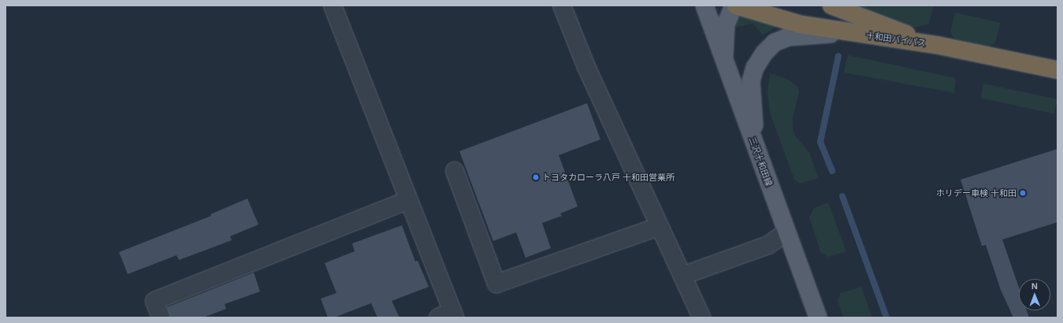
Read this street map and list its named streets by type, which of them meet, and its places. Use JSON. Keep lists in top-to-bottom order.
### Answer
{
  "streets": {
    "highway": ["十和田バイパス"],
    "main road": ["三沢十和田線"]
  },
  "places": ["トヨタカローラ八戸 十和田営業所", "ホリデー車検 十和田"],
  "north": "top"
}
